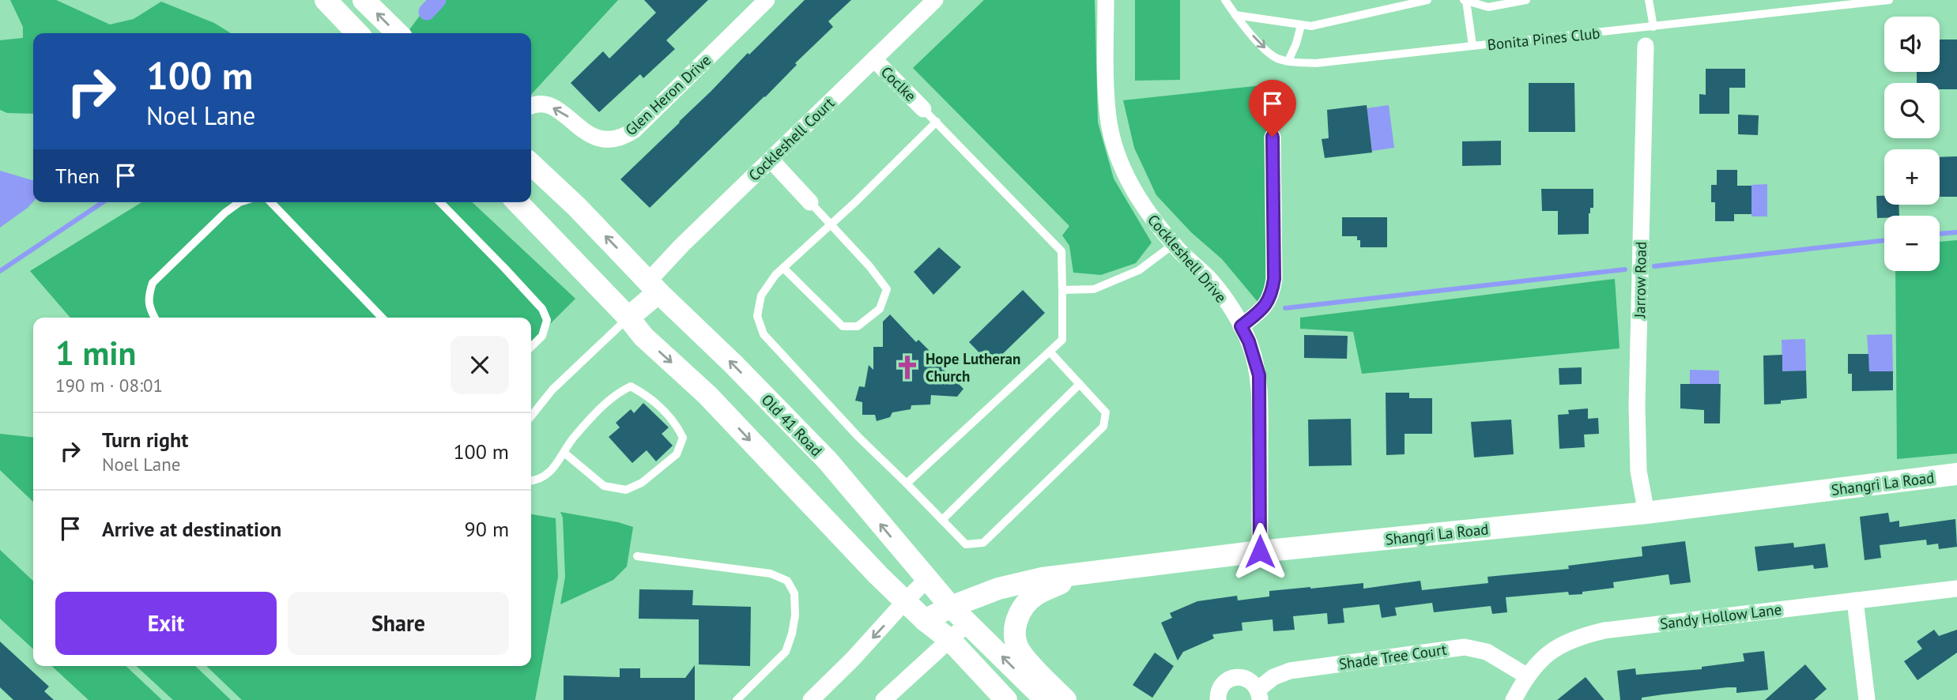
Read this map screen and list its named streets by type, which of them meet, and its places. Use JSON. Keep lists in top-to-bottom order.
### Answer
{
  "streets": {
    "street": [
      "Coclke",
      "Glen Heron Drive",
      "Cockleshell Court",
      "Cockleshell Drive",
      "Jarrow Road",
      "Old 41 Road",
      "Shangri La Road",
      "Sandy Hollow Lane",
      "Shade Tree Court"
    ],
    "lane": ["Bonita Pines Club"]
  },
  "crossings": [
    ["Coclke", "Cockleshell Court"],
    ["Cockleshell Court", "Old 41 Road"],
    ["Cockleshell Drive", "Shangri La Road"],
    ["Jarrow Road", "Shangri La Road"],
    ["Old 41 Road", "Shangri La Road"],
    ["Sandy Hollow Lane", "Shade Tree Court"]
  ],
  "one_way": ["Glen Heron Drive"],
  "places": {
    "church": ["Hope Lutheran Church"]
  },
  "page": {
    "map_buttons": ["+", "−"],
    "turn": ["100 m", "Noel Lane"],
    "then": "Then",
    "heading": ["1 min", "190 m · 08:01"],
    "list": [
      {
        "name": "Turn right",
        "note": "Noel Lane",
        "value": "100 m"
      },
      {
        "name": "Arrive at destination",
        "value": "90 m"
      }
    ],
    "buttons": ["Exit", "Share"]
  }
}
